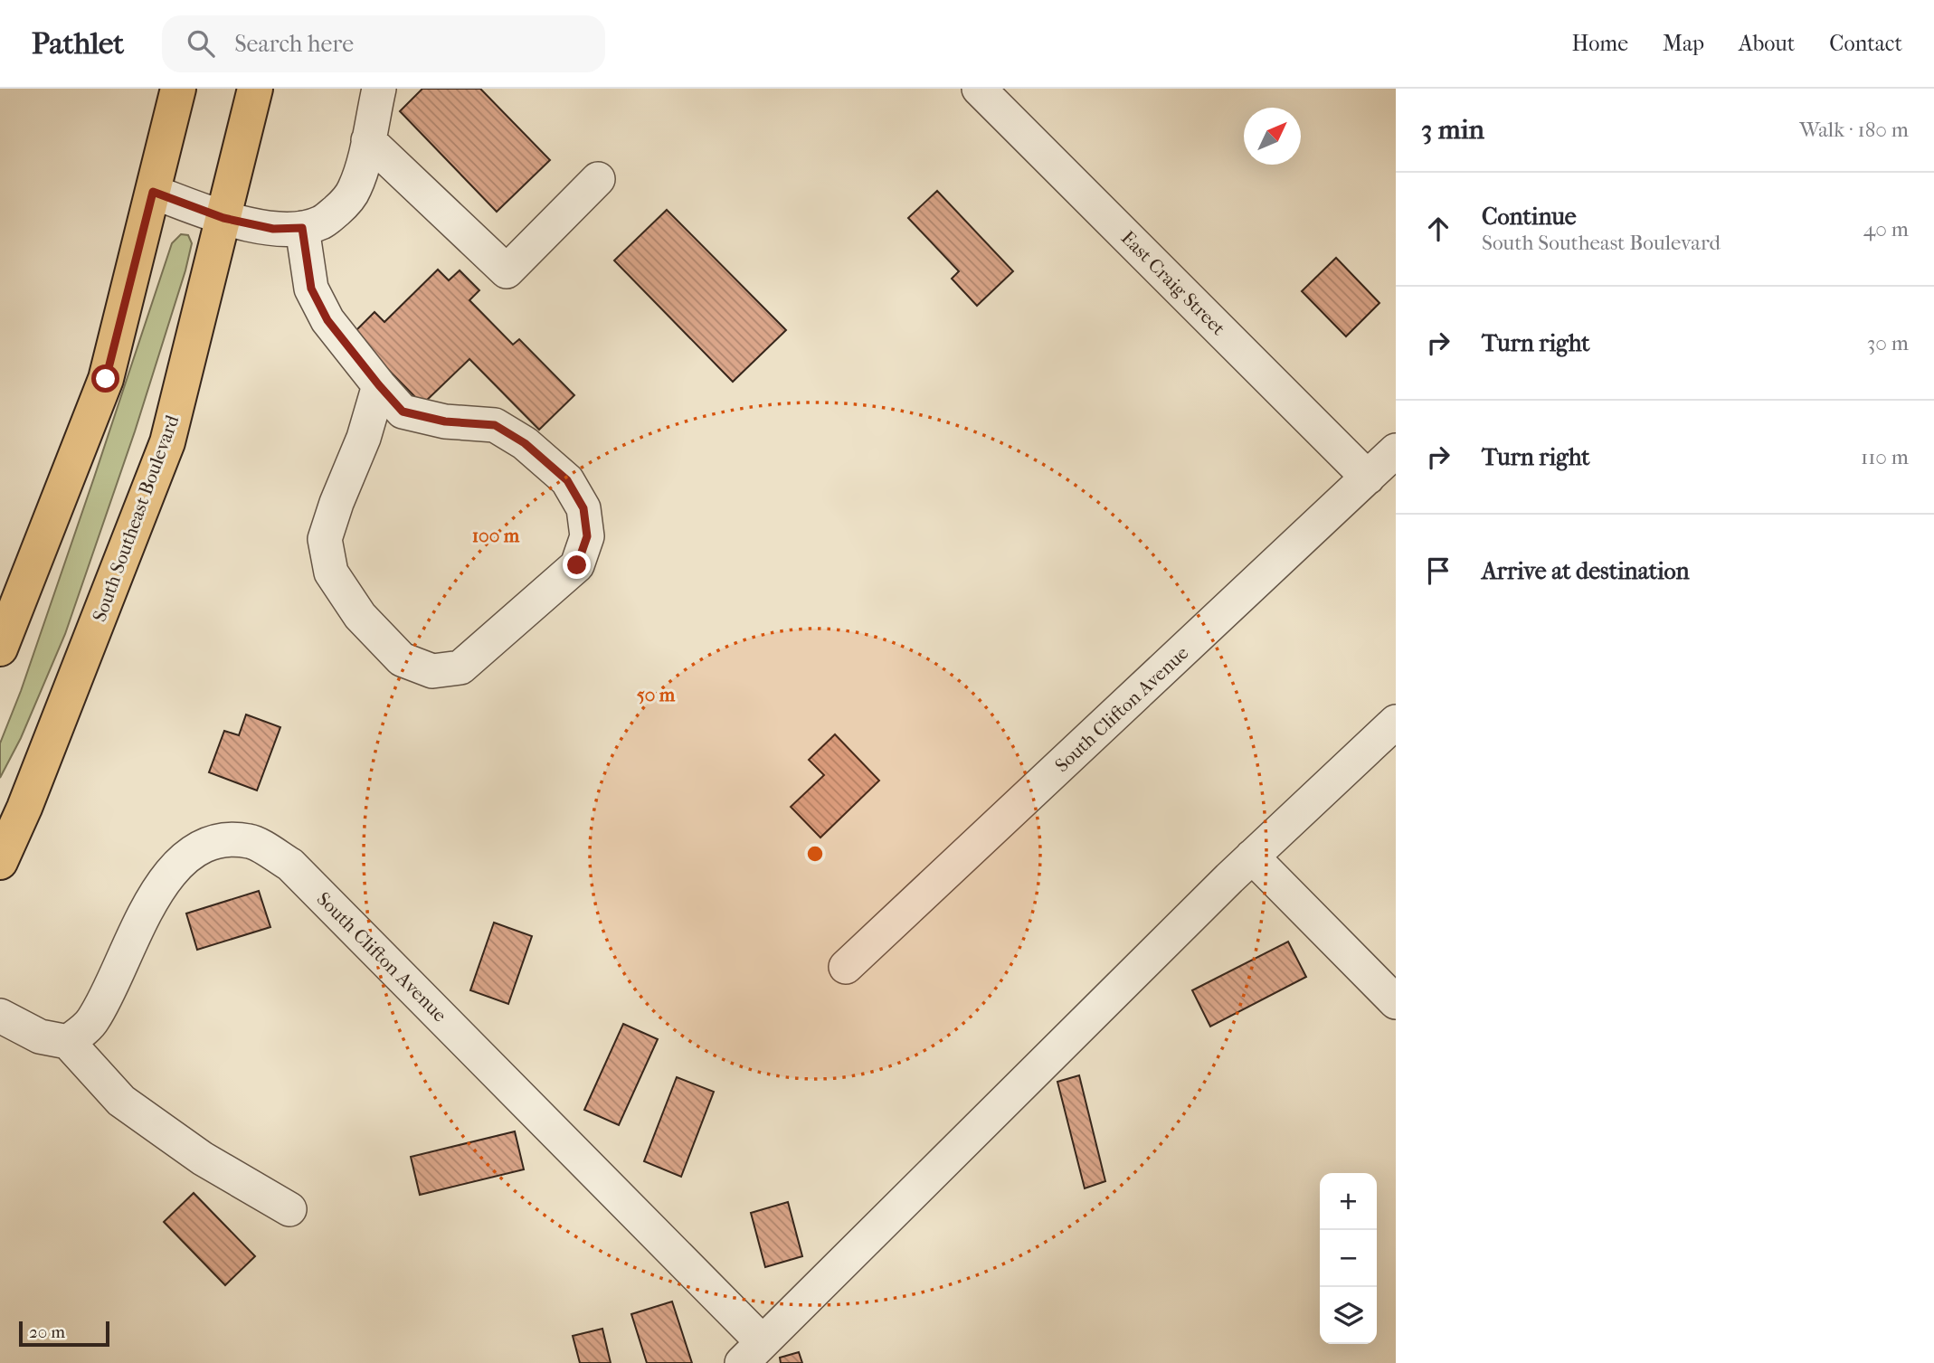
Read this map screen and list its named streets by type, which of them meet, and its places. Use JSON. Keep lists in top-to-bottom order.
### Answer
{
  "streets": {
    "main road": ["South Southeast Boulevard"],
    "street": ["East Craig Street", "South Clifton Avenue"]
  },
  "crossings": [
    ["East Craig Street", "South Clifton Avenue"]
  ],
  "scale_bar": "20 m",
  "north": "top right",
  "page": {
    "header": "Pathlet",
    "search": "Search here",
    "nav": [
      "Home",
      "Map",
      "About",
      "Contact"
    ],
    "heading": ["3 min", "Walk · 180 m"],
    "list": [
      ["Continue", "South Southeast Boulevard", "40 m"],
      ["Turn right", "30 m"],
      ["Turn right", "110 m"],
      "Arrive at destination"
    ],
    "map_buttons": ["+", "−"],
    "scale": "20 m"
  },
  "rings": ["100 m", "50 m"]
}
